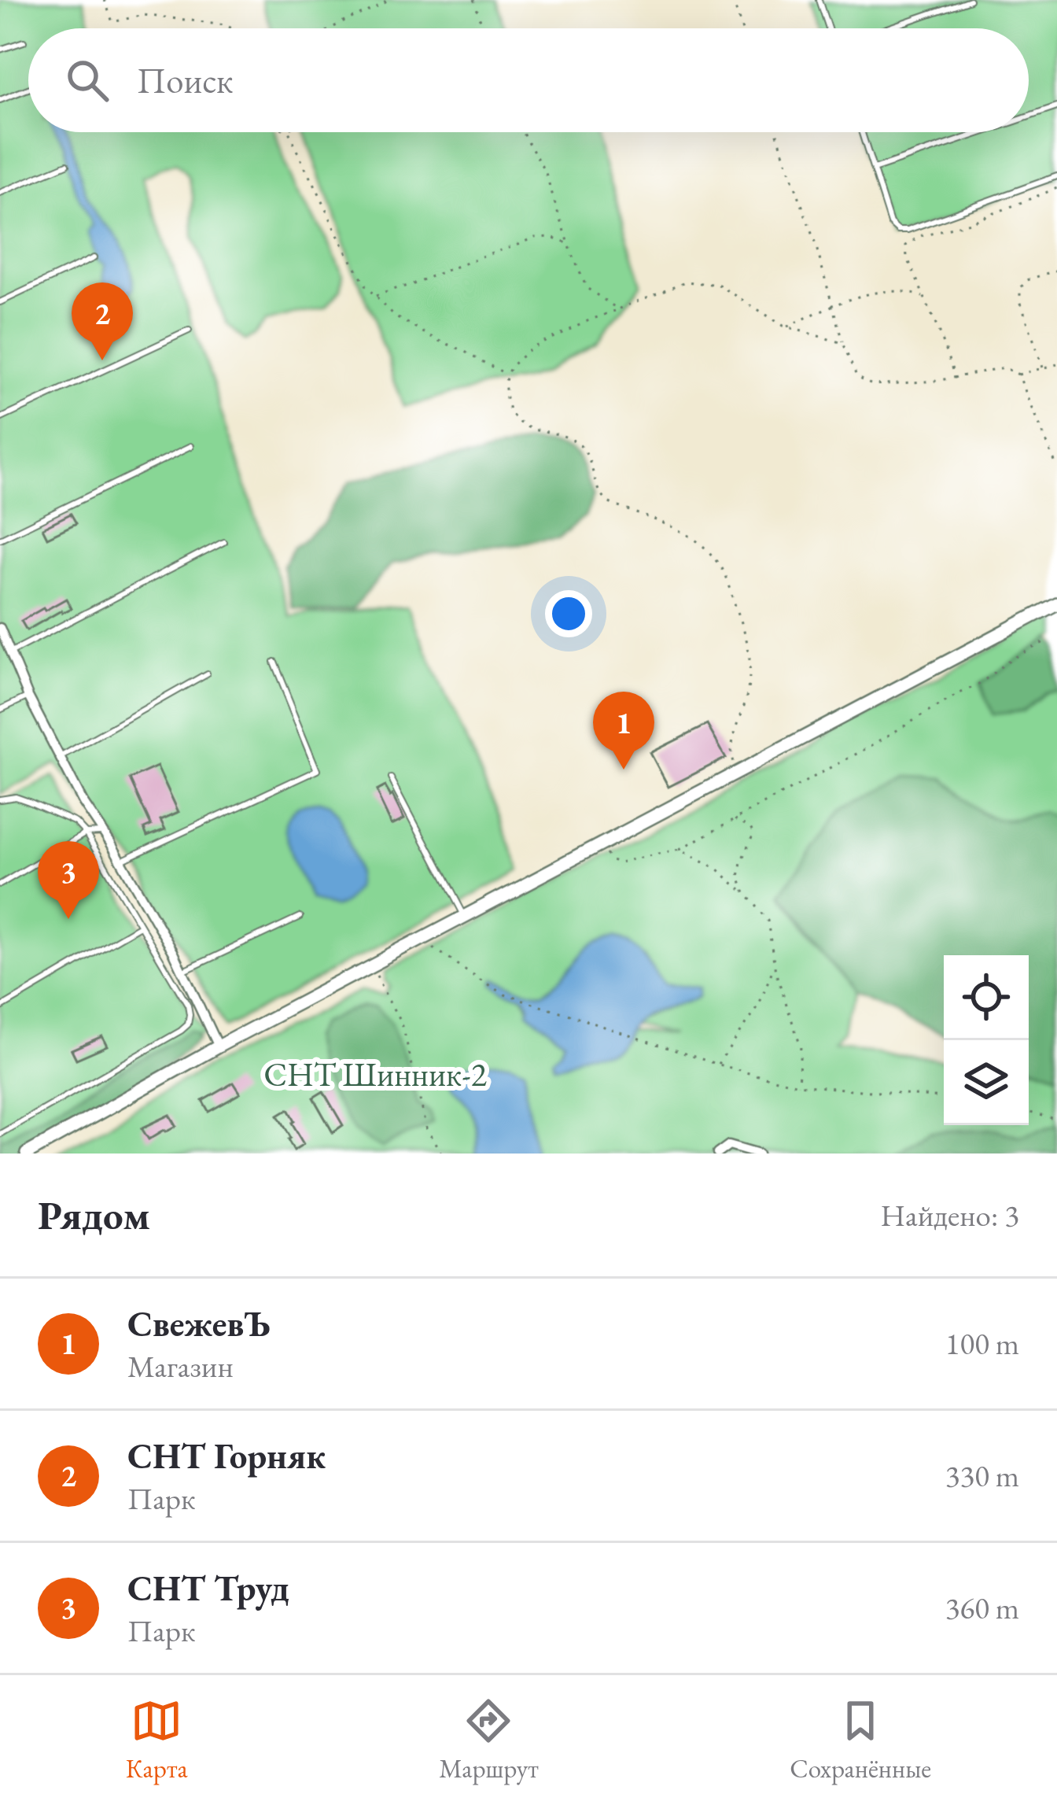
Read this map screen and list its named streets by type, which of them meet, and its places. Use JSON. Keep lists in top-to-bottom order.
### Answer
{
  "parks": ["СНТ Шинник-2"],
  "page": {
    "search": "Поиск",
    "pins": ["2", "1", "3"],
    "heading": ["Рядом", "Найдено: 3"],
    "list": [
      {
        "mark": "1",
        "name": "СвежевЪ",
        "note": "Магазин",
        "value": "100 m"
      },
      {
        "mark": "2",
        "name": "СНТ Горняк",
        "note": "Парк",
        "value": "330 m"
      },
      {
        "mark": "3",
        "name": "СНТ Труд",
        "note": "Парк",
        "value": "360 m"
      }
    ],
    "nav": ["Карта", "Маршрут", "Сохранённые"]
  }
}
